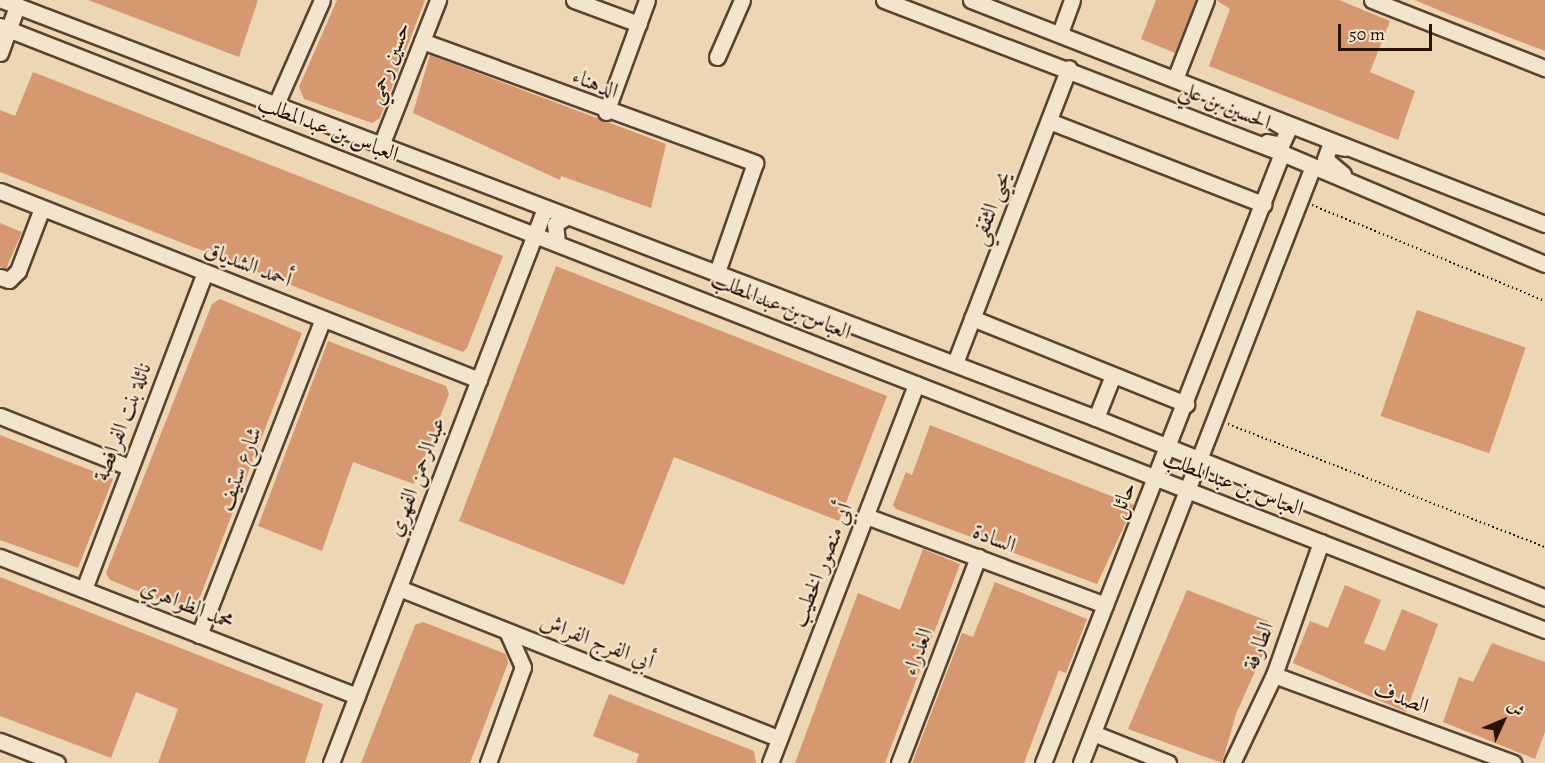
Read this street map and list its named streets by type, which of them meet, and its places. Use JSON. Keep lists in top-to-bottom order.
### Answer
{
  "streets": {
    "street": [
      "حسين رحمي",
      "الدهناء",
      "الحسين بن علي",
      "العباس بن عبدالمطلب",
      "يحيى الثقفي",
      "أحمد الشدياق",
      "نائلة بنت الفرافصة",
      "شارع ستيف",
      "عبدالرحمن الفهري",
      "حائل",
      "السادة",
      "أبي منصور الخطيب",
      "محمد الظواهري",
      "أبي الفرج الفراش",
      "الطارفة",
      "العذراء",
      "الصدف"
    ]
  },
  "crossings": [
    ["حسين رحمي", "الدهناء"],
    ["حسين رحمي", "العباس بن عبدالمطلب"],
    ["الدهناء", "العباس بن عبدالمطلب"],
    ["الحسين بن علي", "يحيى الثقفي"],
    ["الحسين بن علي", "حائل"],
    ["العباس بن عبدالمطلب", "يحيى الثقفي"],
    ["العباس بن عبدالمطلب", "عبدالرحمن الفهري"],
    ["العباس بن عبدالمطلب", "حائل"],
    ["العباس بن عبدالمطلب", "أبي منصور الخطيب"],
    ["العباس بن عبدالمطلب", "الطارفة"],
    ["أحمد الشدياق", "نائلة بنت الفرافصة"],
    ["أحمد الشدياق", "شارع ستيف"],
    ["أحمد الشدياق", "عبدالرحمن الفهري"],
    ["نائلة بنت الفرافصة", "محمد الظواهري"],
    ["شارع ستيف", "محمد الظواهري"],
    ["عبدالرحمن الفهري", "محمد الظواهري"],
    ["عبدالرحمن الفهري", "أبي الفرج الفراش"],
    ["حائل", "السادة"],
    ["السادة", "أبي منصور الخطيب"],
    ["السادة", "العذراء"],
    ["أبي منصور الخطيب", "أبي الفرج الفراش"],
    ["الطارفة", "الصدف"]
  ],
  "scale_bar": "50 m",
  "north": "top right"
}
